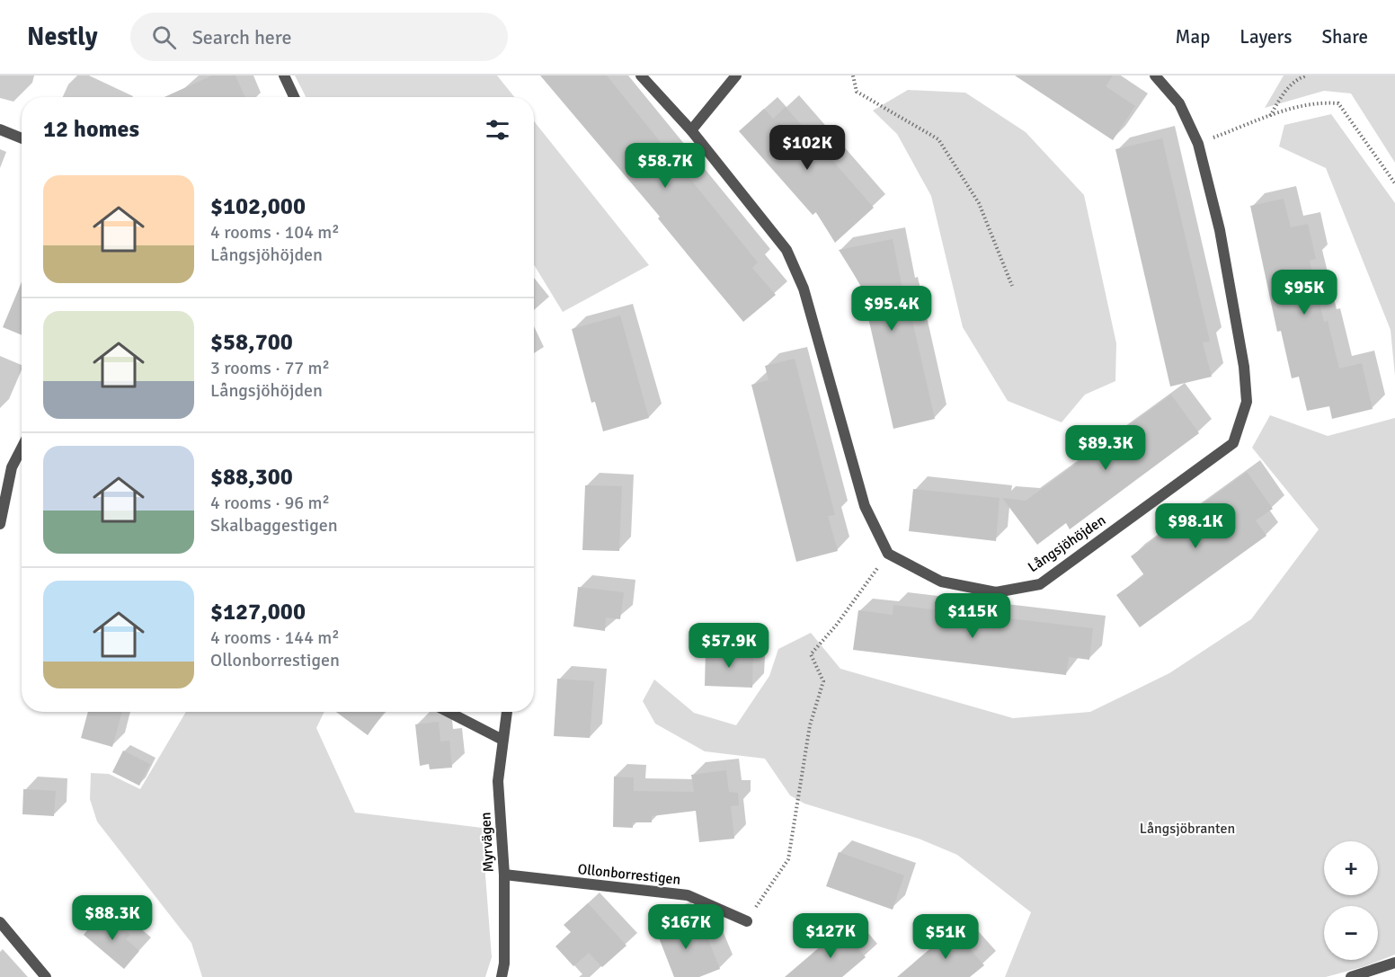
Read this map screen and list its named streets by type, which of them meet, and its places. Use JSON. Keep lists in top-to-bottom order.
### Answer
{
  "streets": {
    "street": ["Långsjöhöjden", "Myrvägen", "Ollonborrestigen"]
  },
  "crossings": [
    ["Myrvägen", "Ollonborrestigen"]
  ],
  "parks": ["Långsjöbranten"],
  "page": {
    "header": "Nestly",
    "search": "Search here",
    "nav": ["Map", "Layers", "Share"],
    "heading": "12 homes",
    "price": [
      "$102K",
      "$58.7K",
      "$95K",
      "$95.4K",
      "$89.3K",
      "$98.1K",
      "$115K",
      "$57.9K",
      "$88.3K",
      "$167K",
      "$127K",
      "$51K"
    ],
    "list": [
      {
        "name": "$102,000",
        "note": "4 rooms · 104 m² · Långsjöhöjden"
      },
      {
        "name": "$58,700",
        "note": "3 rooms · 77 m² · Långsjöhöjden"
      },
      {
        "name": "$88,300",
        "note": "4 rooms · 96 m² · Skalbaggestigen"
      },
      {
        "name": "$127,000",
        "note": "4 rooms · 144 m² · Ollonborrestigen"
      }
    ],
    "map_buttons": ["+", "−"]
  }
}
